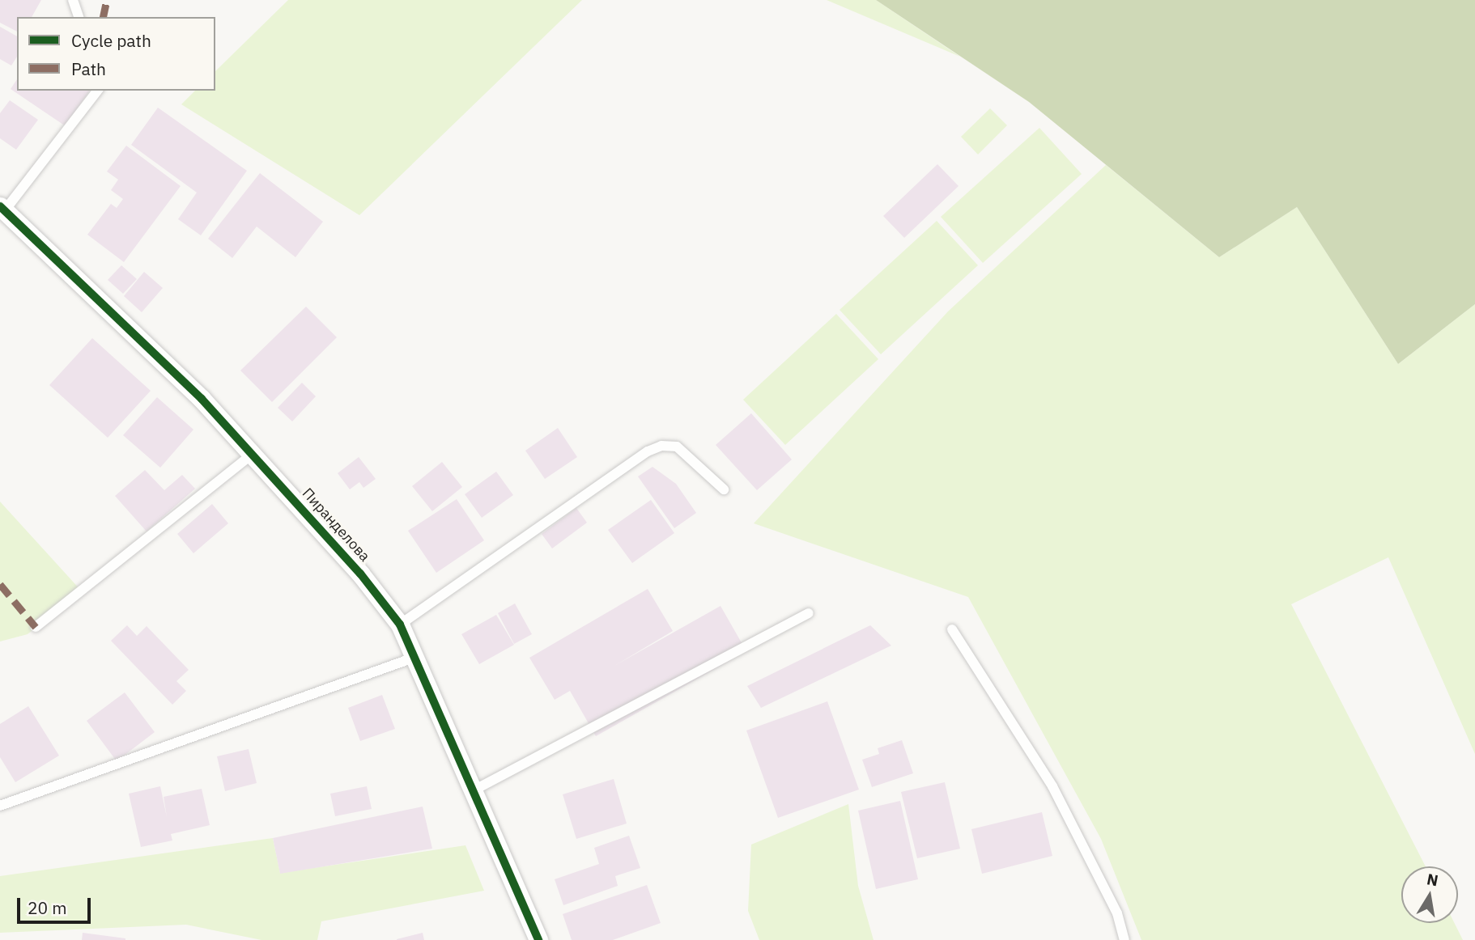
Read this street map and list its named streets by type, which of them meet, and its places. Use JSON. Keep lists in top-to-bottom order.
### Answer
{
  "streets": {
    "street": ["Пиранделова"]
  },
  "legend": ["Cycle path", "Path"],
  "scale_bar": "20 m",
  "north": "top"
}
